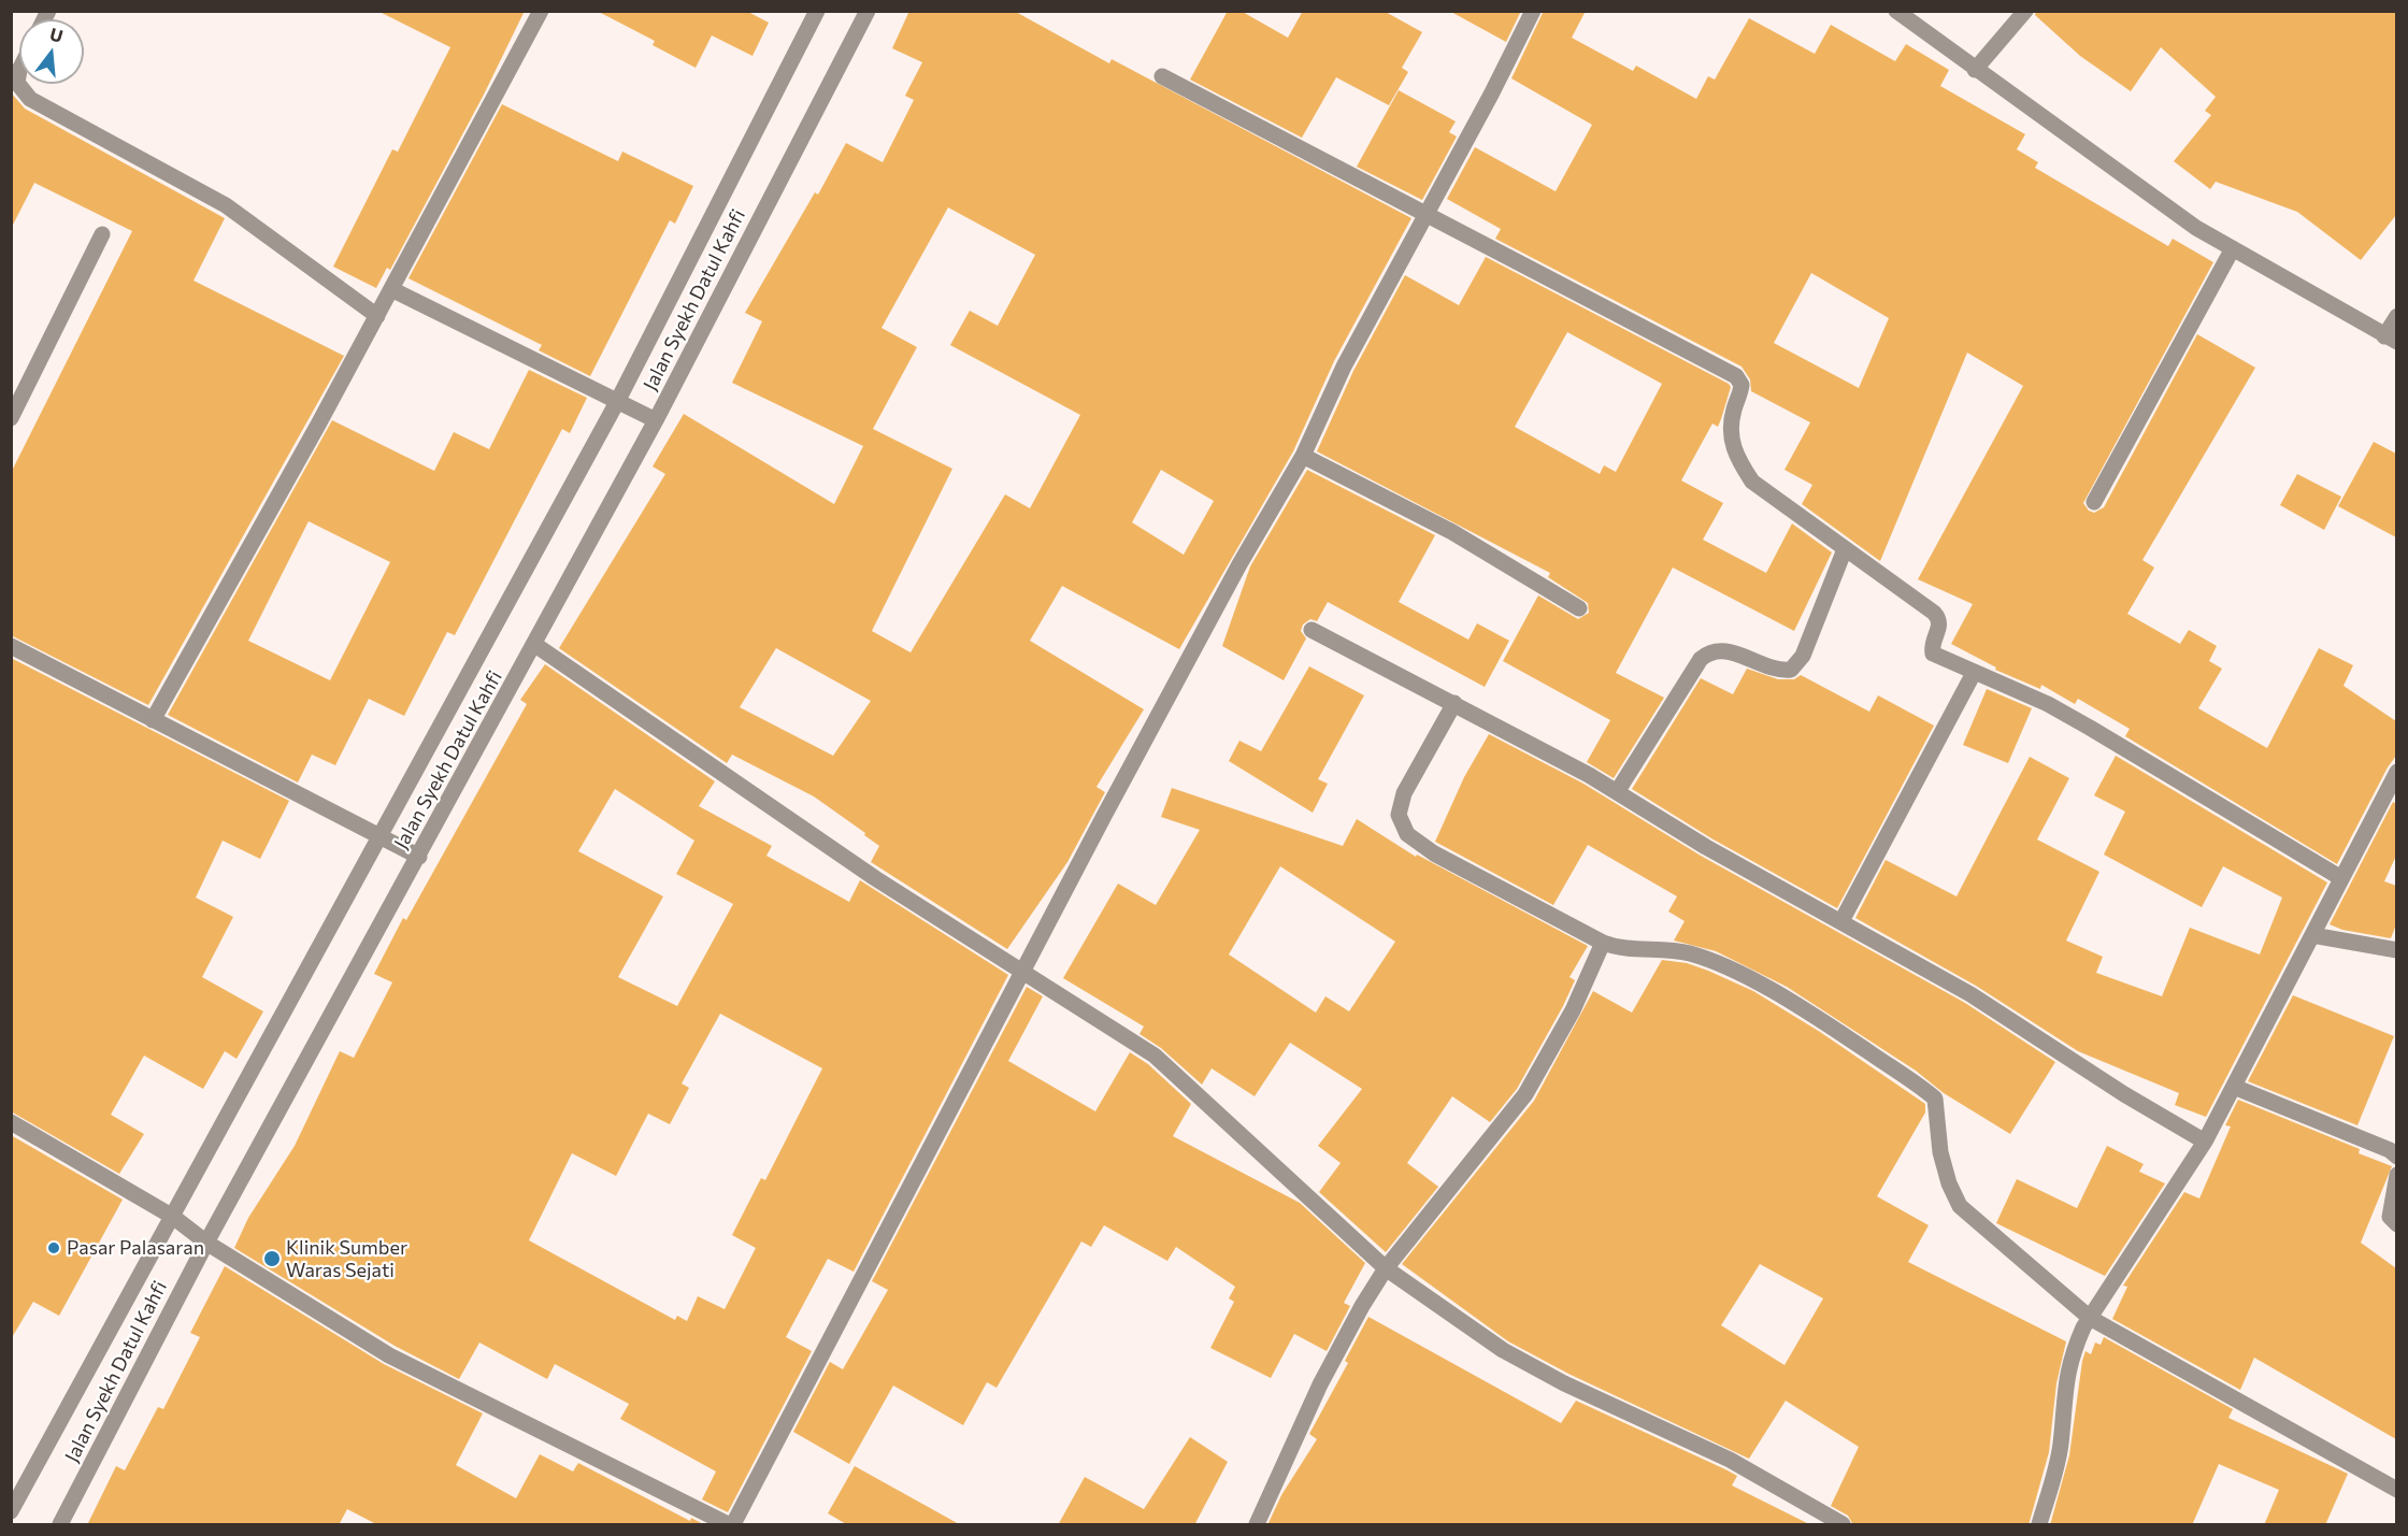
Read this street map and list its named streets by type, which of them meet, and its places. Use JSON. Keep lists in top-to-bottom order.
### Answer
{
  "streets": {
    "street": ["Jalan Syekh Datul Kahfi"]
  },
  "places": ["Pasar Palasaran", "Klinik Sumber Waras Sejati"],
  "north": "top"
}
